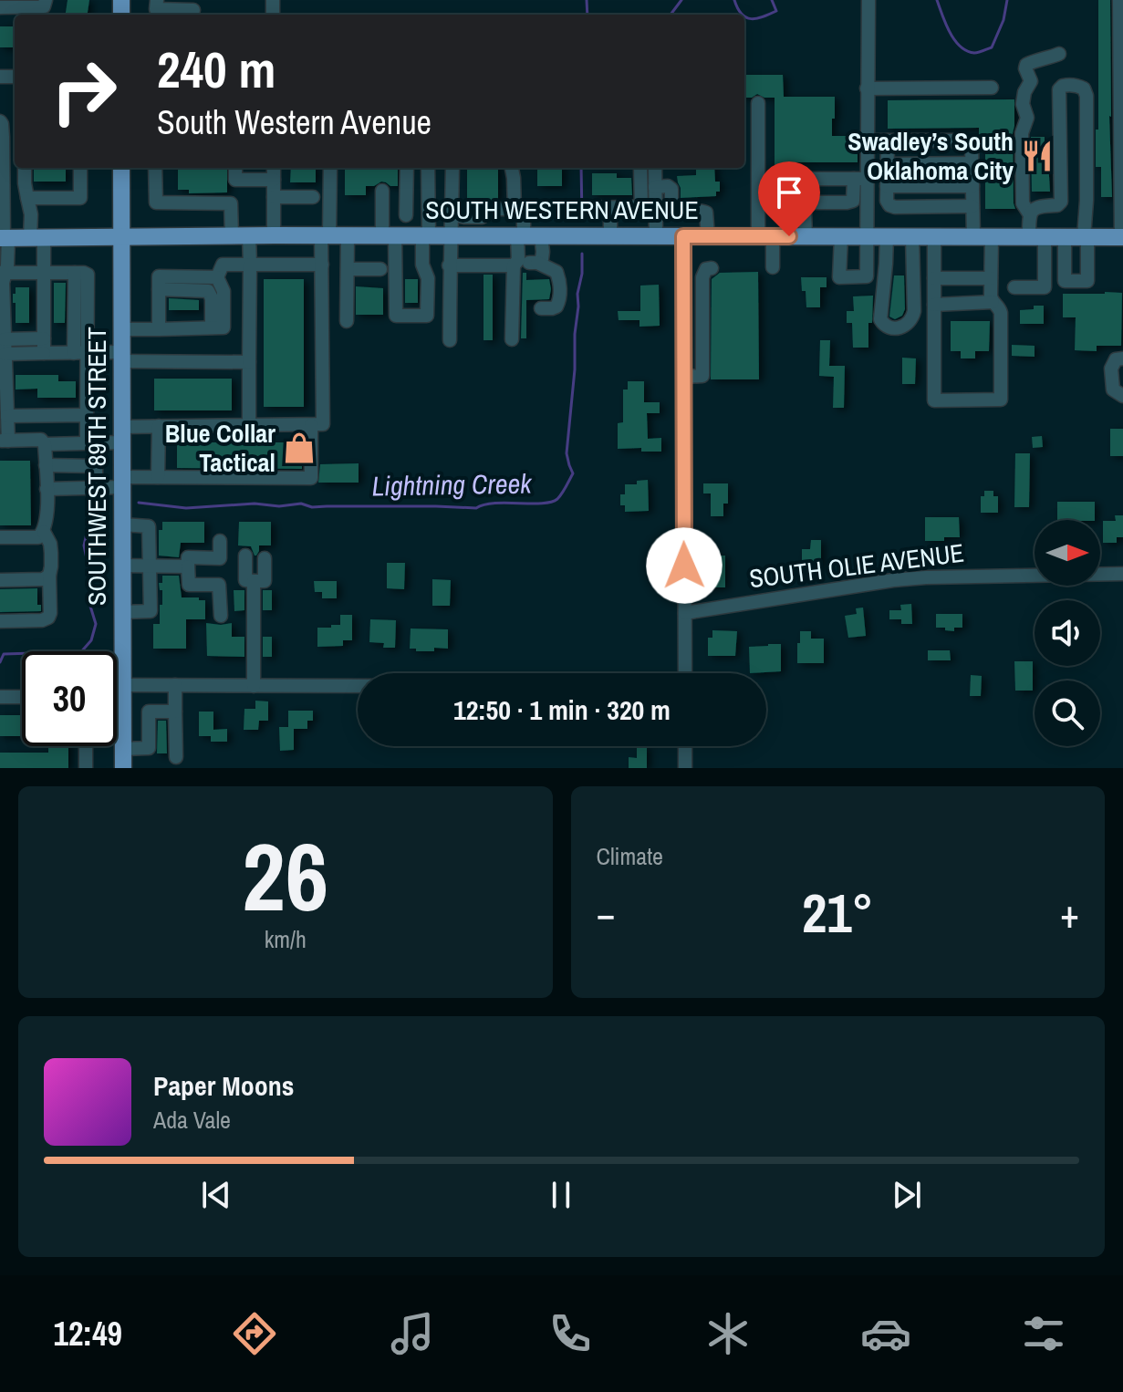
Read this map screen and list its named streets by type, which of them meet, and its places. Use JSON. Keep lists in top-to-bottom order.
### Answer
{
  "streets": {
    "main road": ["SOUTH WESTERN AVENUE", "SOUTHWEST 89TH STREET"],
    "street": ["SOUTH OLIE AVENUE"]
  },
  "crossings": [
    ["SOUTH WESTERN AVENUE", "SOUTHWEST 89TH STREET"]
  ],
  "water": ["Lightning Creek"],
  "places": {
    "restaurant": ["Swadley’s South Oklahoma City"],
    "shop": ["Blue Collar Tactical"]
  },
  "north": "right",
  "page": {
    "turn": ["240 m", "South Western Avenue"],
    "limit": "30",
    "trip": "12:50 · 1 min · 320 m",
    "tile": [
      ["26", "km/h"],
      "Climate"
    ],
    "heat": ["−", "21°", "+"],
    "song": ["Paper Moons", "Ada Vale"],
    "tabs": "12:49"
  }
}
